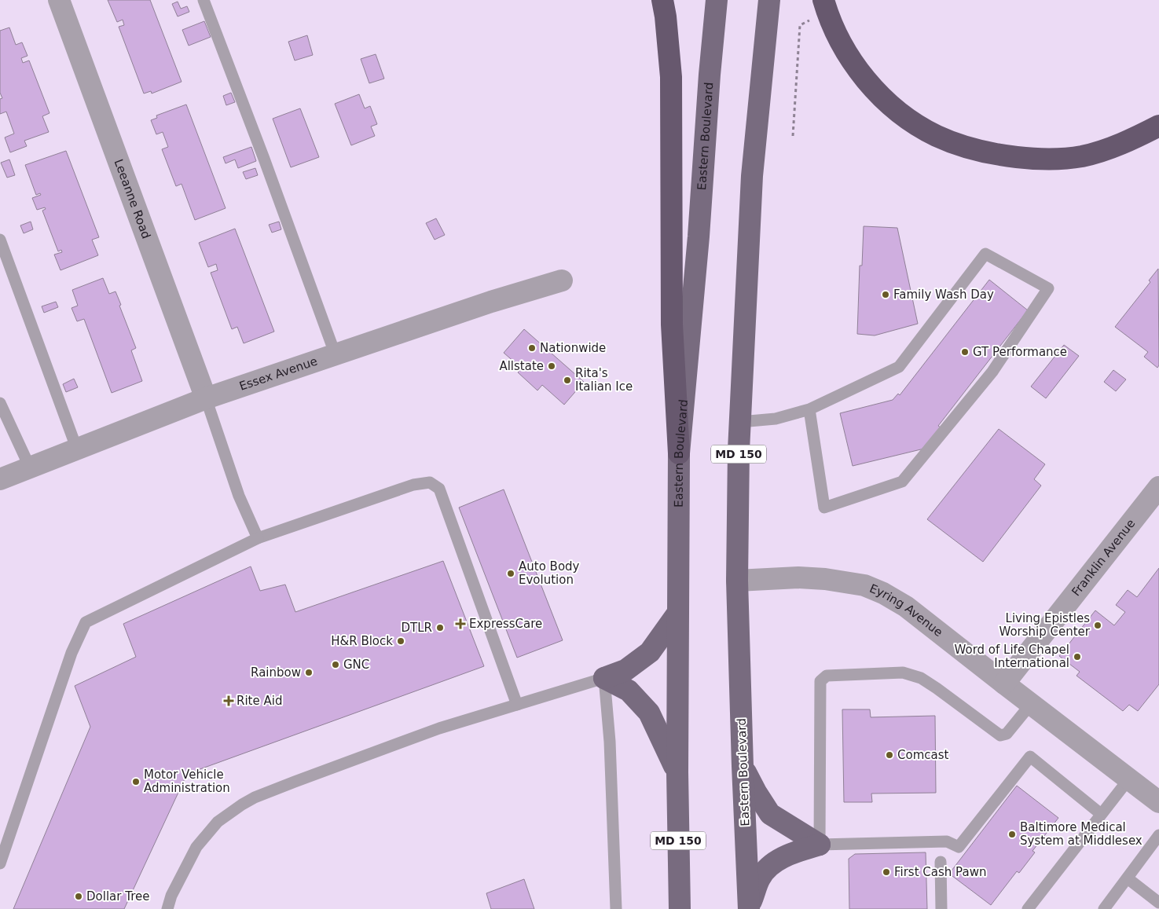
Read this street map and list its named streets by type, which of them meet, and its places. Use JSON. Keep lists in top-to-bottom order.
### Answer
{
  "streets": {
    "main road": ["Eastern Boulevard", "MD 150"],
    "street": [
      "Leeanne Road",
      "Essex Avenue",
      "Franklin Avenue",
      "Eyring Avenue"
    ]
  },
  "crossings": [
    ["Eastern Boulevard", "Eyring Avenue"],
    ["Leeanne Road", "Essex Avenue"],
    ["Franklin Avenue", "Eyring Avenue"]
  ],
  "places": {
    "other": [
      "Family Wash Day",
      "Nationwide",
      "GT Performance",
      "Allstate",
      "Rita's Italian Ice",
      "Auto Body Evolution",
      "Living Epistles Worship Center",
      "DTLR",
      "H&R Block",
      "Word of Life Chapel International",
      "GNC",
      "Rainbow",
      "Comcast",
      "Motor Vehicle Administration",
      "Baltimore Medical System at Middlesex",
      "First Cash Pawn",
      "Dollar Tree"
    ],
    "health": ["ExpressCare", "Rite Aid"]
  }
}
